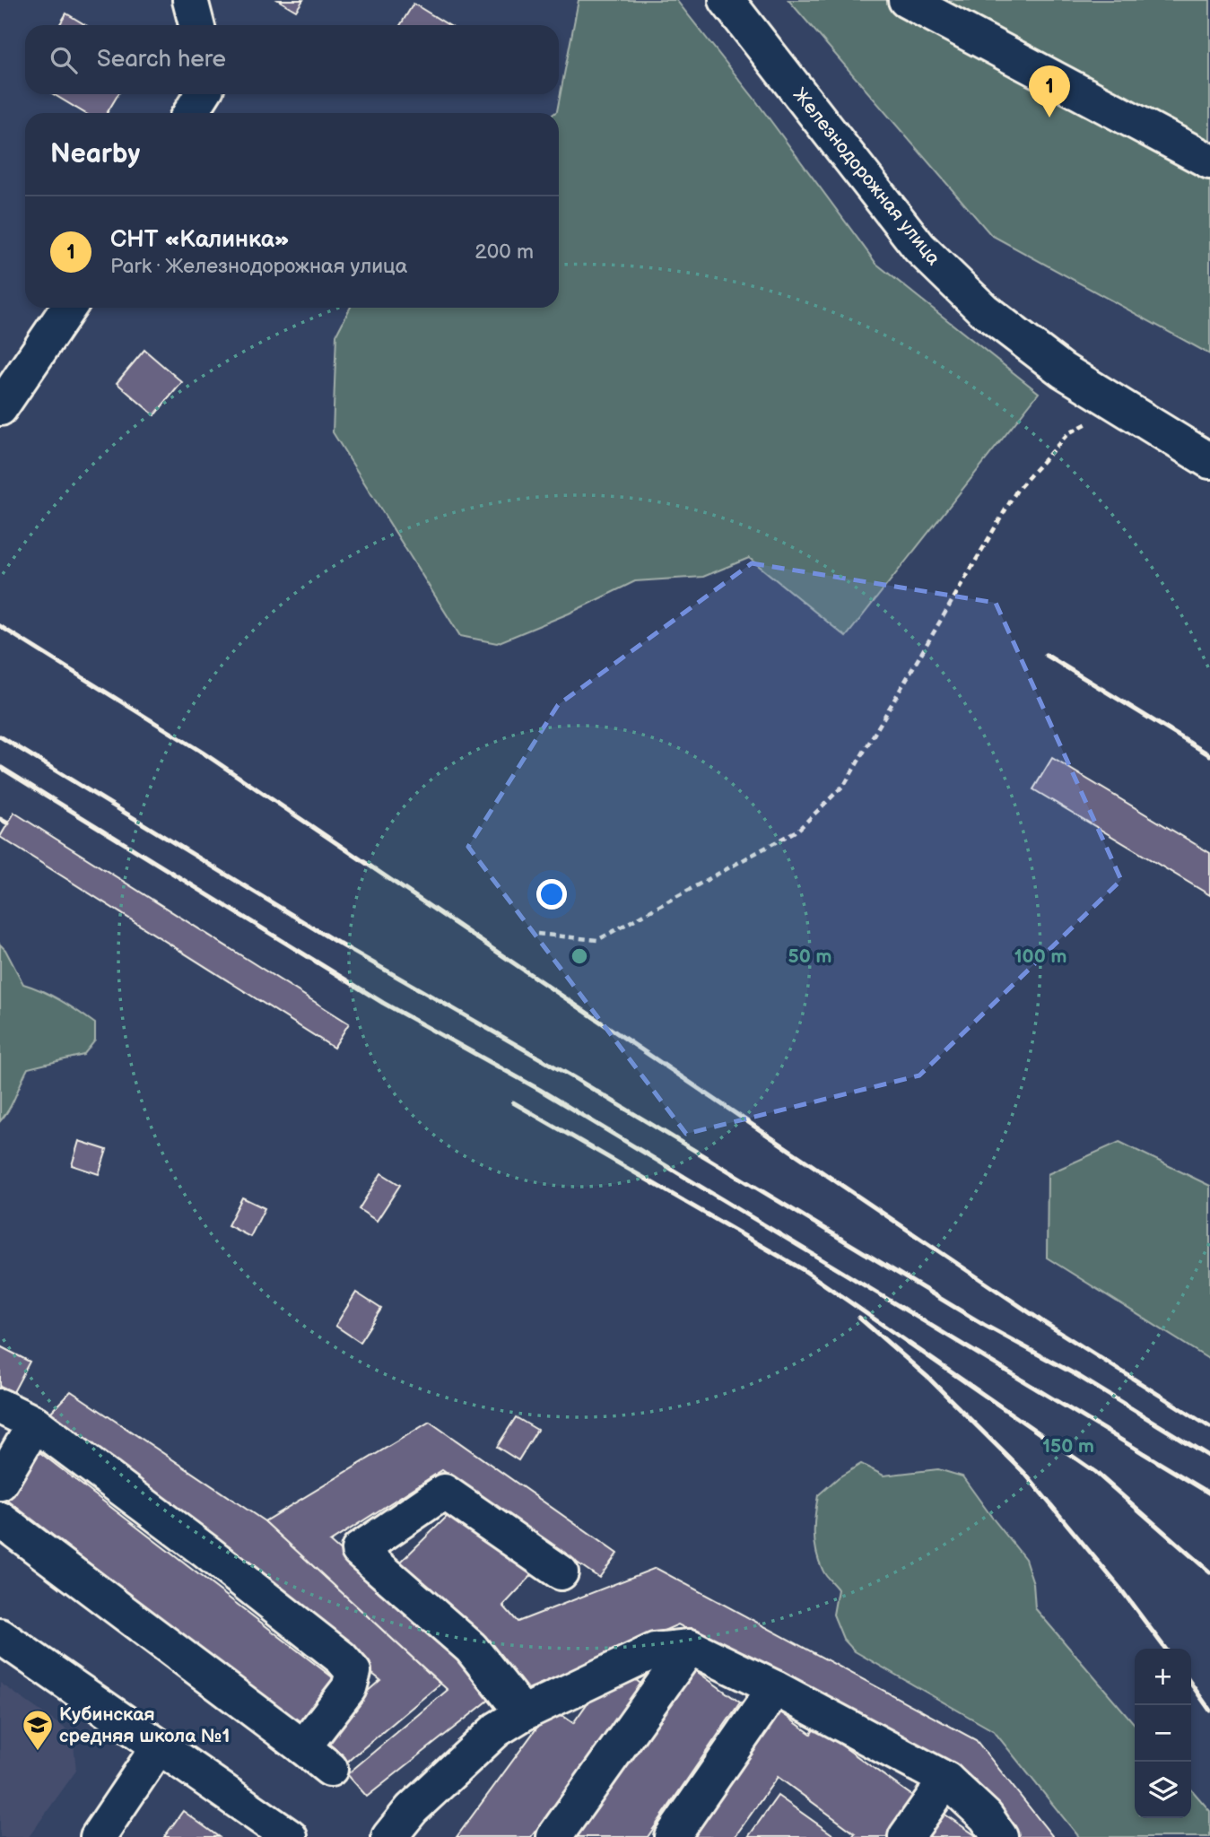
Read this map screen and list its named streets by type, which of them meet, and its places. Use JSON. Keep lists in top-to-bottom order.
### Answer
{
  "streets": {
    "street": ["Железнодорожная улица"]
  },
  "places": {
    "school or university": ["Кубинская средняя школа №1"]
  },
  "page": {
    "search": "Search here",
    "pins": "1",
    "heading": "Nearby",
    "list": [
      {
        "mark": "1",
        "name": "СНТ «Калинка»",
        "note": "Park · Железнодорожная улица",
        "value": "200 m"
      }
    ],
    "map_buttons": ["+", "−"]
  },
  "rings": ["50 m", "100 m", "150 m"]
}
